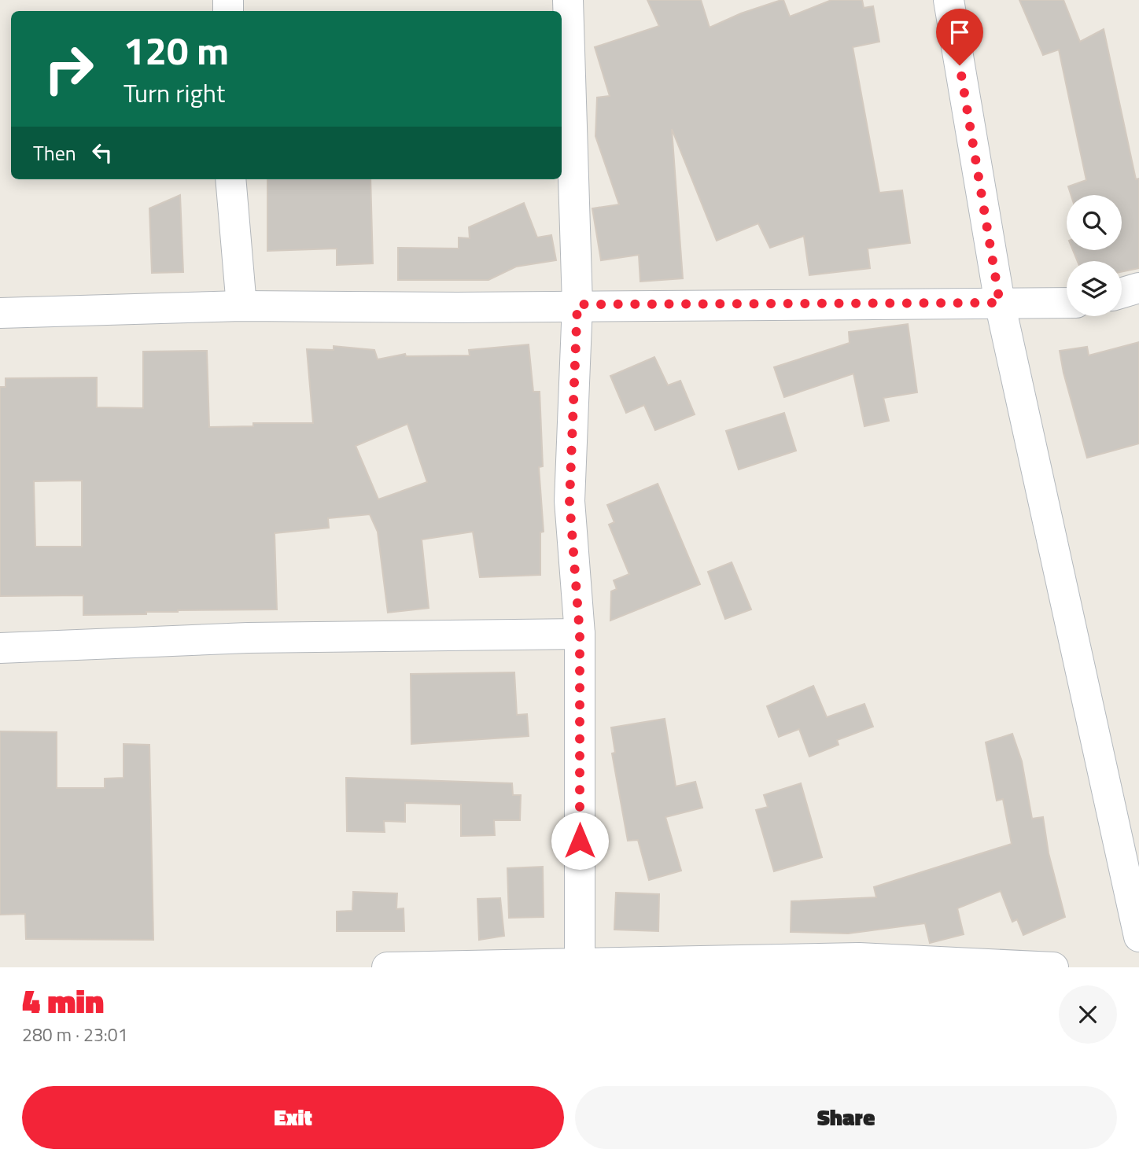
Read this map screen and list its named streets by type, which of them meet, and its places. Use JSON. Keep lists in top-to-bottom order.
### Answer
{
  "page": {
    "turn": ["120 m", "Turn right"],
    "then": "Then",
    "heading": ["4 min", "280 m · 23:01"],
    "buttons": ["Exit", "Share"]
  }
}
